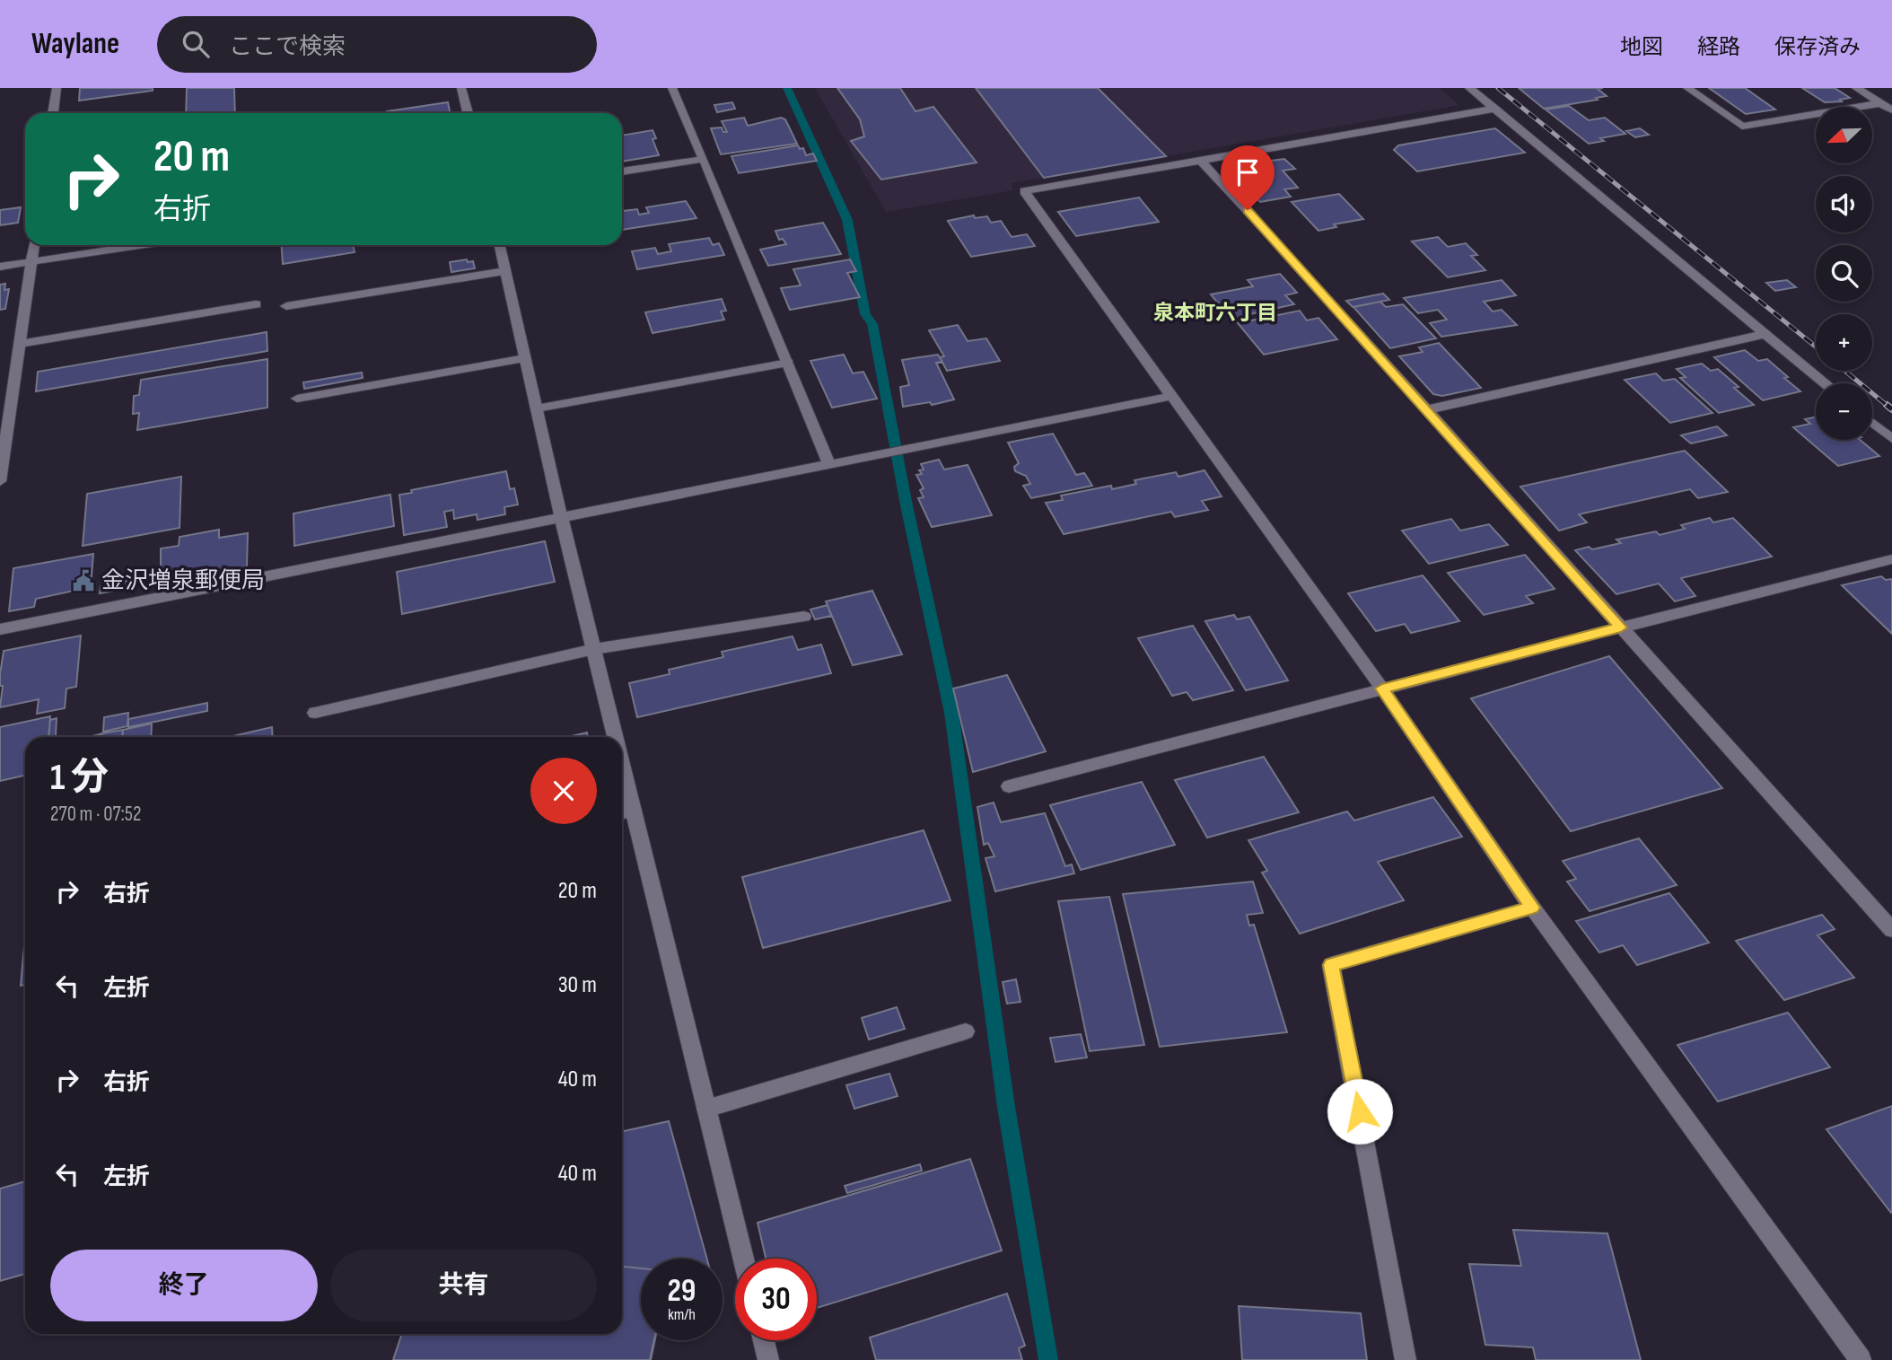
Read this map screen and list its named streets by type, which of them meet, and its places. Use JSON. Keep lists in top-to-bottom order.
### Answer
{
  "districts": ["泉本町六丁目"],
  "places": {
    "public building": ["金沢増泉郵便局"]
  },
  "north": "bottom left",
  "page": {
    "header": "Waylane",
    "search": "ここで検索",
    "nav": ["地図", "経路", "保存済み"],
    "map_buttons": ["+", "−"],
    "turn": ["20 m", "右折"],
    "heading": ["1 分", "270 m · 07:52"],
    "list": [
      {
        "name": "右折",
        "value": "20 m"
      },
      {
        "name": "左折",
        "value": "30 m"
      },
      {
        "name": "右折",
        "value": "40 m"
      },
      {
        "name": "左折",
        "value": "40 m"
      }
    ],
    "buttons": ["終了", "共有"],
    "speed": "29 km/h",
    "limit": "30"
  }
}
